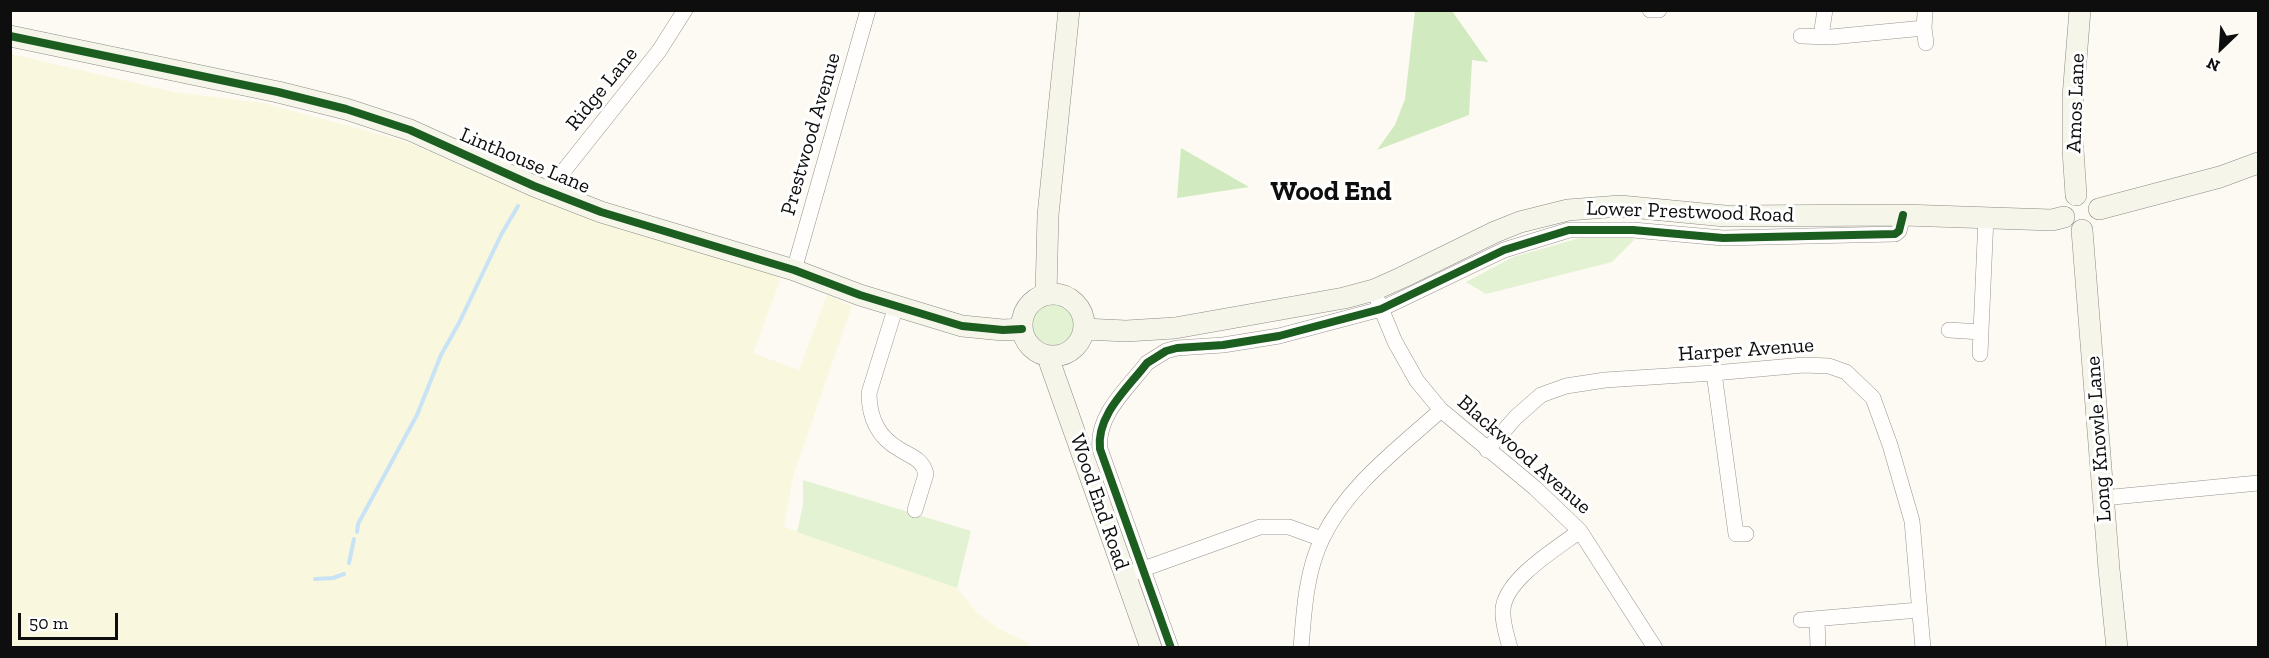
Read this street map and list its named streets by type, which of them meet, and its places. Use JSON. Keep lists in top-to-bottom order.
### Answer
{
  "streets": {
    "street": [
      "Ridge Lane",
      "Amos Lane",
      "Prestwood Avenue",
      "Linthouse Lane",
      "Lower Prestwood Road",
      "Harper Avenue",
      "Long Knowle Lane",
      "Blackwood Avenue",
      "Wood End Road"
    ]
  },
  "crossings": [
    ["Ridge Lane", "Linthouse Lane"],
    ["Amos Lane", "Lower Prestwood Road"],
    ["Amos Lane", "Long Knowle Lane"],
    ["Prestwood Avenue", "Linthouse Lane"],
    ["Linthouse Lane", "Lower Prestwood Road"],
    ["Linthouse Lane", "Wood End Road"],
    ["Lower Prestwood Road", "Long Knowle Lane"],
    ["Lower Prestwood Road", "Blackwood Avenue"],
    ["Lower Prestwood Road", "Wood End Road"],
    ["Harper Avenue", "Blackwood Avenue"]
  ],
  "districts": ["Wood End"],
  "scale_bar": "50 m",
  "north": "bottom left"
}
